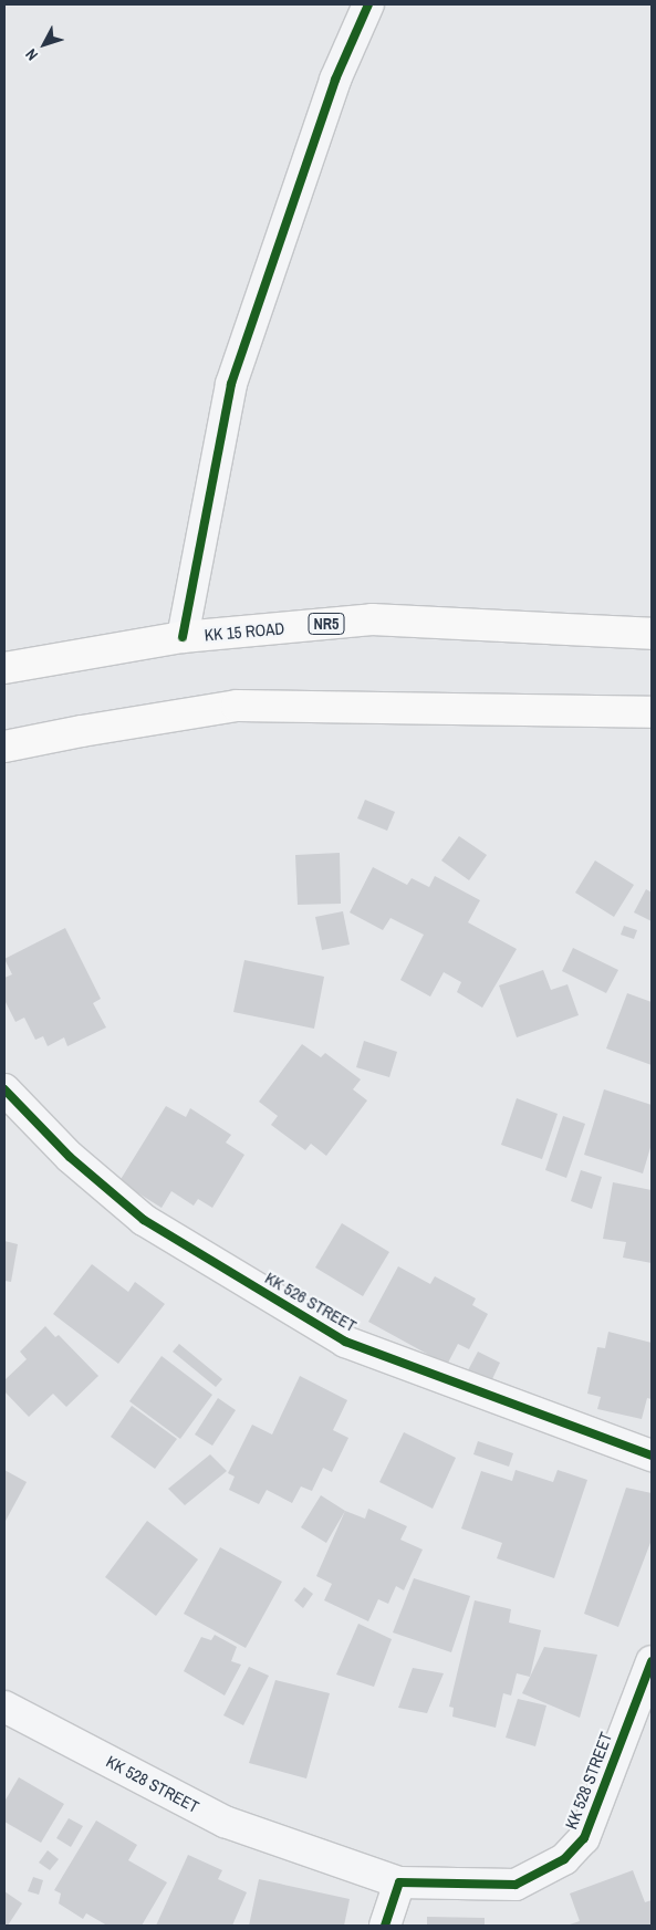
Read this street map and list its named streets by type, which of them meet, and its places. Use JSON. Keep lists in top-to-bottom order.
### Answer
{
  "streets": {
    "highway": ["NR5", "KK 15 ROAD"],
    "street": ["KK 526 STREET", "KK 528 STREET"]
  },
  "north": "bottom left"
}
